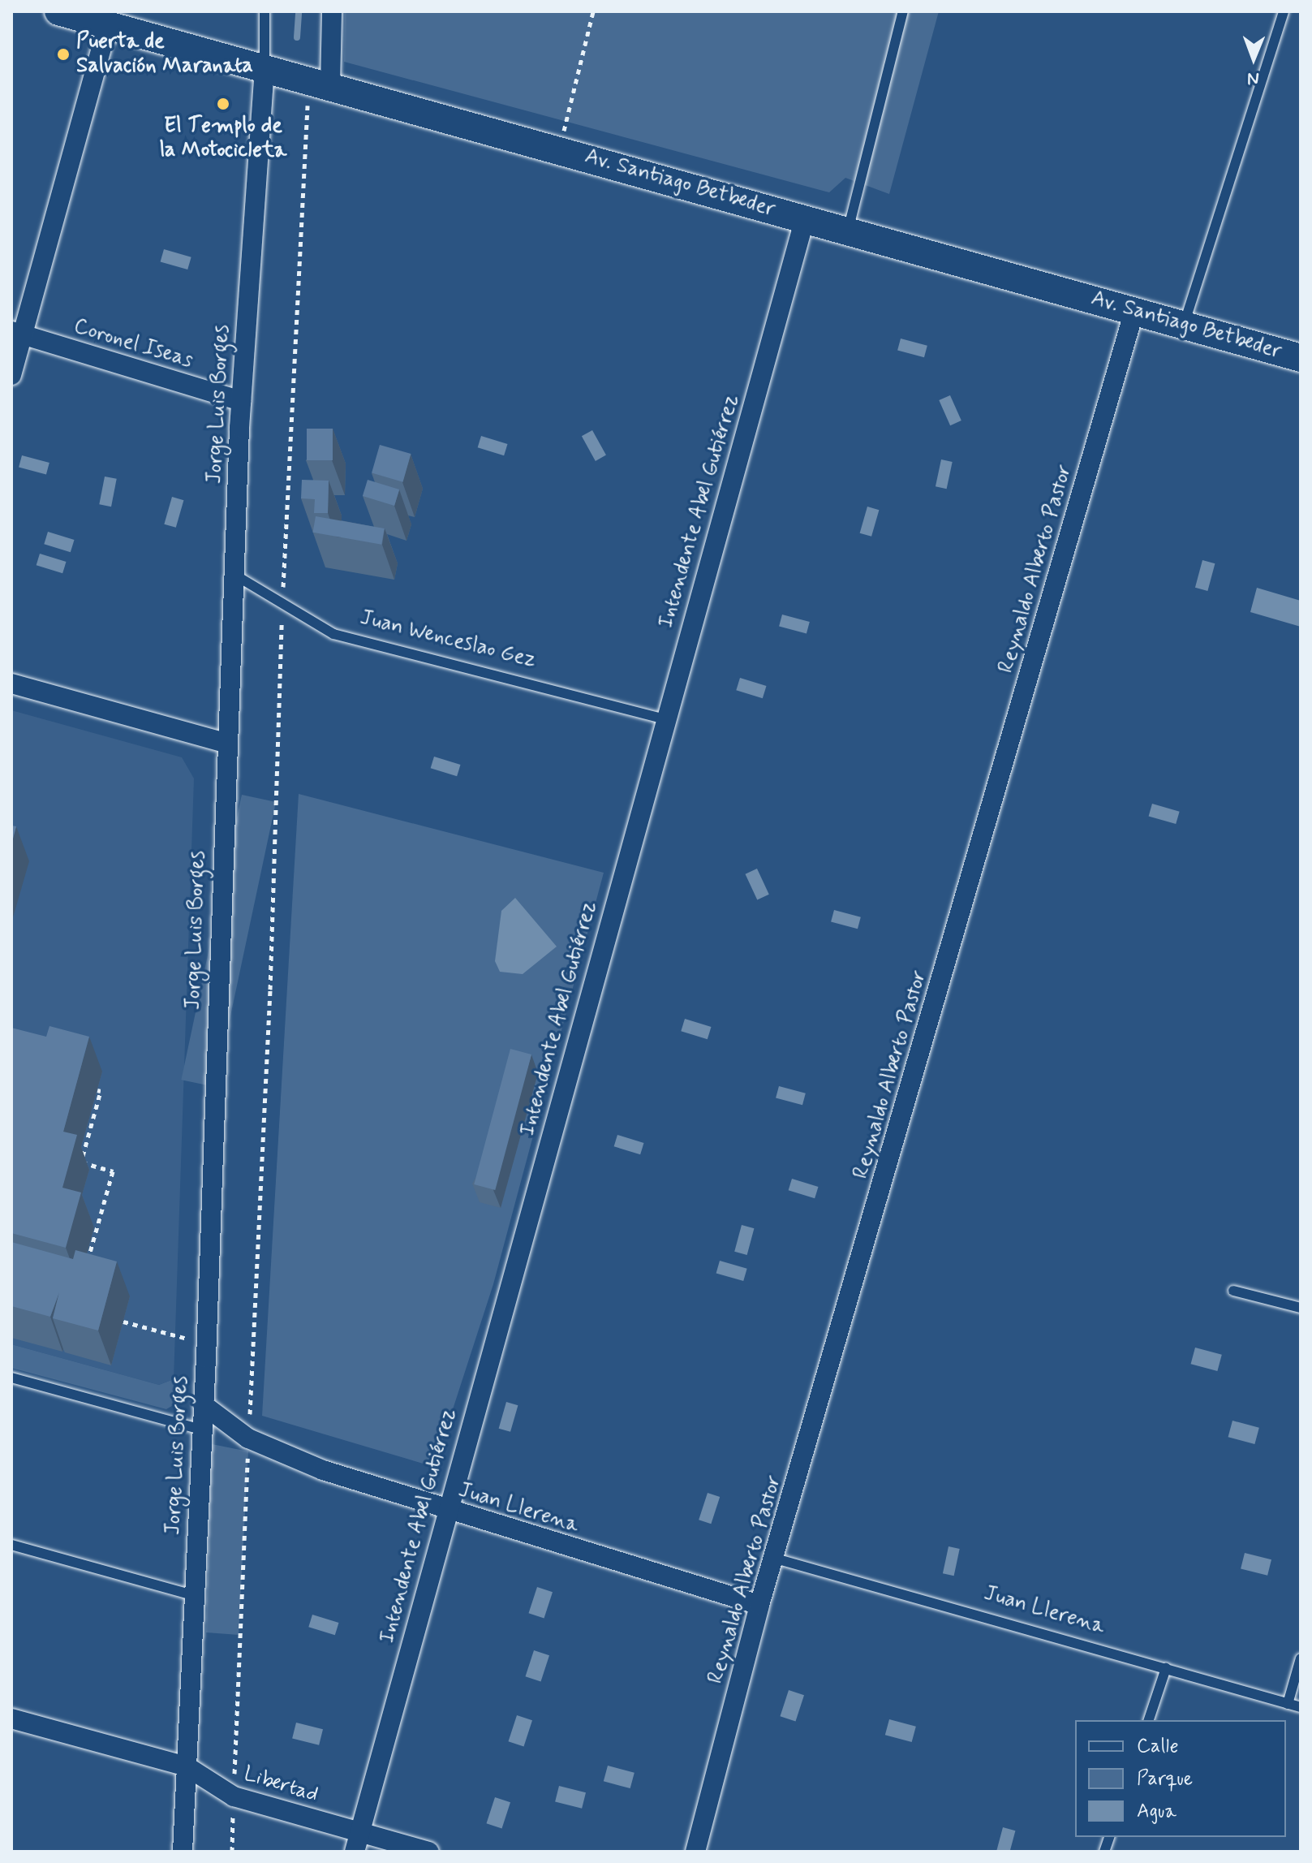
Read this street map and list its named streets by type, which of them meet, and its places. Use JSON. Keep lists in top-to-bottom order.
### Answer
{
  "streets": {
    "main road": ["Av. Santiago Betbeder"],
    "street": [
      "Coronel Iseas",
      "Jorge Luis Borges",
      "Intendente Abel Gutiérrez",
      "Reynaldo Alberto Pastor",
      "Juan Llerena",
      "Libertad"
    ],
    "lane": ["Juan Wenceslao Gez"]
  },
  "crossings": [
    ["Av. Santiago Betbeder", "Jorge Luis Borges"],
    ["Av. Santiago Betbeder", "Intendente Abel Gutiérrez"],
    ["Av. Santiago Betbeder", "Reynaldo Alberto Pastor"],
    ["Coronel Iseas", "Jorge Luis Borges"],
    ["Jorge Luis Borges", "Juan Wenceslao Gez"],
    ["Jorge Luis Borges", "Juan Llerena"],
    ["Jorge Luis Borges", "Libertad"],
    ["Intendente Abel Gutiérrez", "Juan Wenceslao Gez"],
    ["Intendente Abel Gutiérrez", "Juan Llerena"],
    ["Intendente Abel Gutiérrez", "Libertad"],
    ["Reynaldo Alberto Pastor", "Juan Llerena"]
  ],
  "places": ["Puerta de Salvación Maranata", "El Templo de la Motocicleta"],
  "legend": ["Calle", "Parque", "Agua"],
  "north": "bottom"
}
